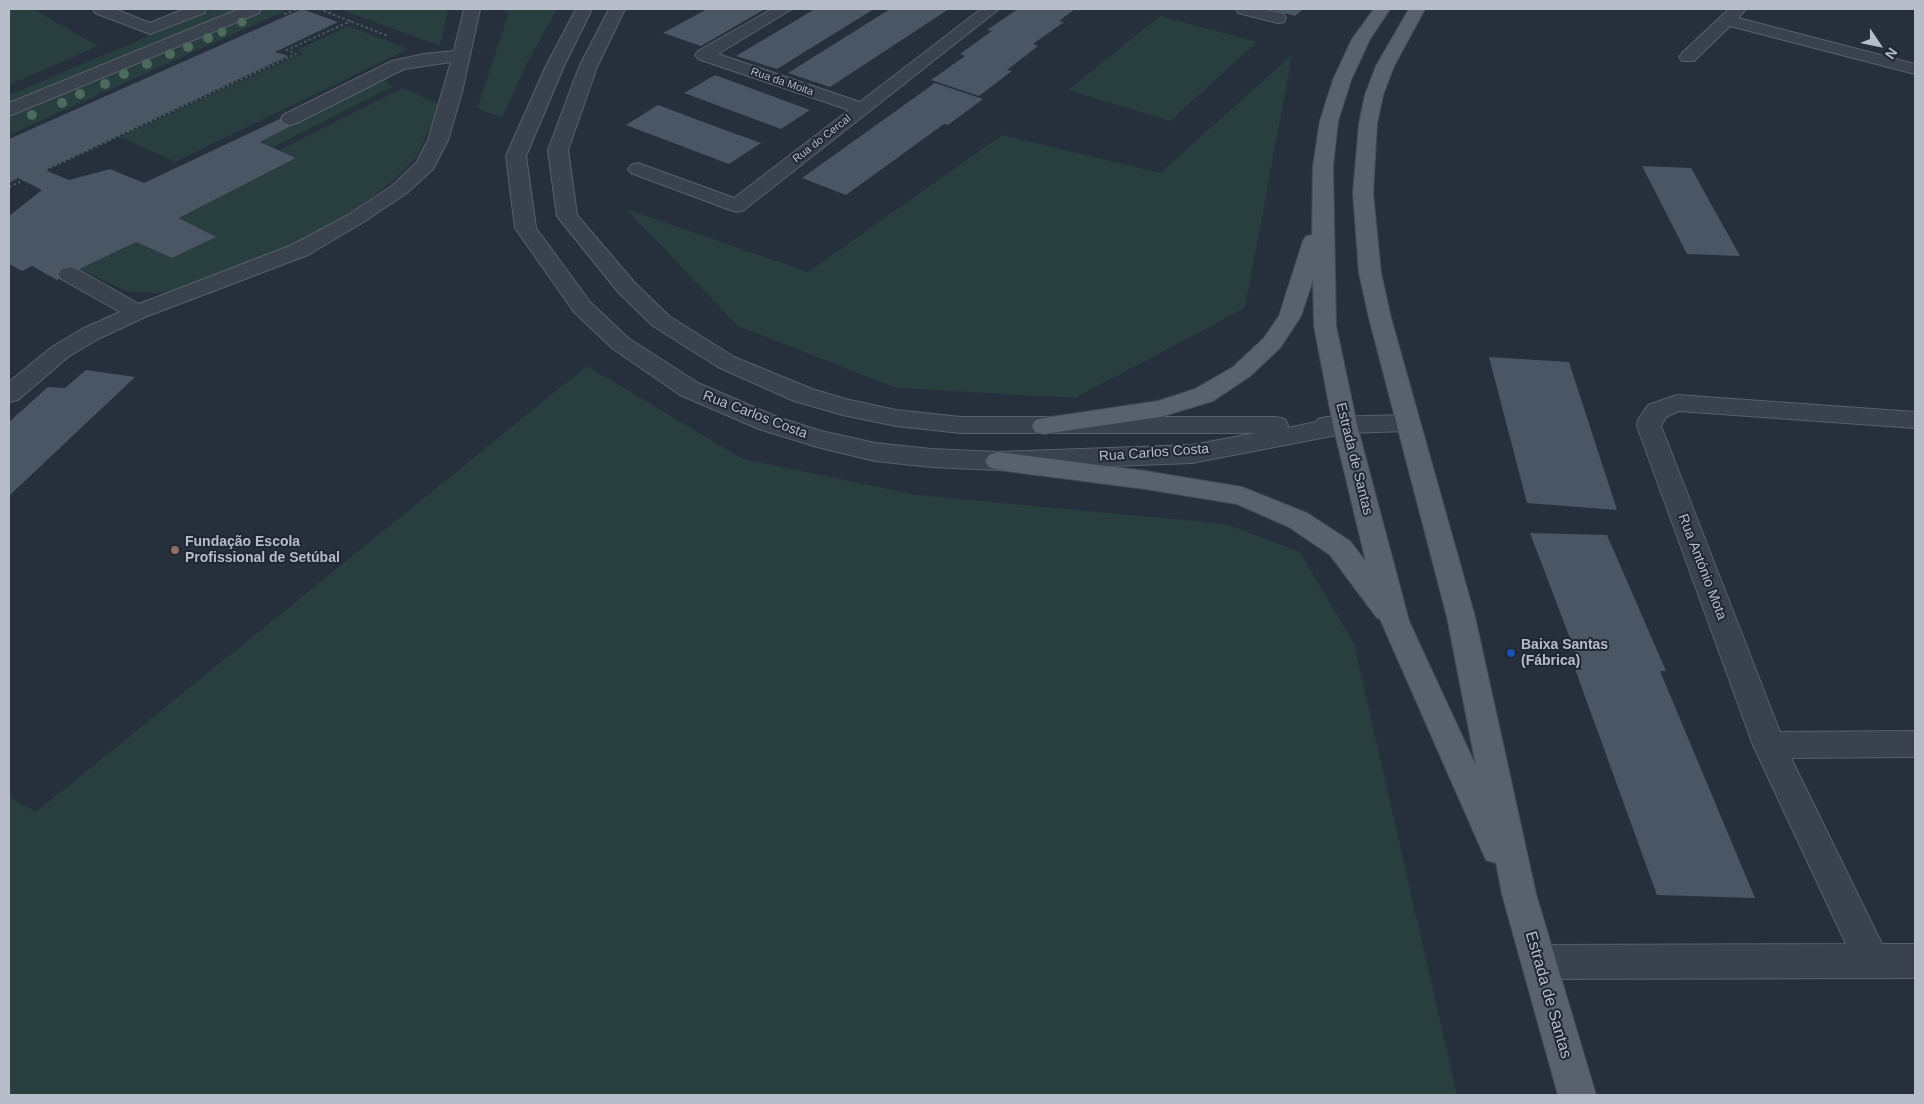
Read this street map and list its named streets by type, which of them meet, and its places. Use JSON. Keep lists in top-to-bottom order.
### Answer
{
  "streets": {
    "main road": ["Estrada de Santas"],
    "street": [
      "Rua da Moita",
      "Rua do Cercal",
      "Rua Carlos Costa",
      "Rua António Mota"
    ]
  },
  "crossings": [
    ["Rua da Moita", "Rua do Cercal"],
    ["Rua Carlos Costa", "Estrada de Santas"]
  ],
  "places": ["Fundação Escola Profissional de Setúbal", "Baixa Santas (Fábrica)"],
  "north": "bottom right"
}
